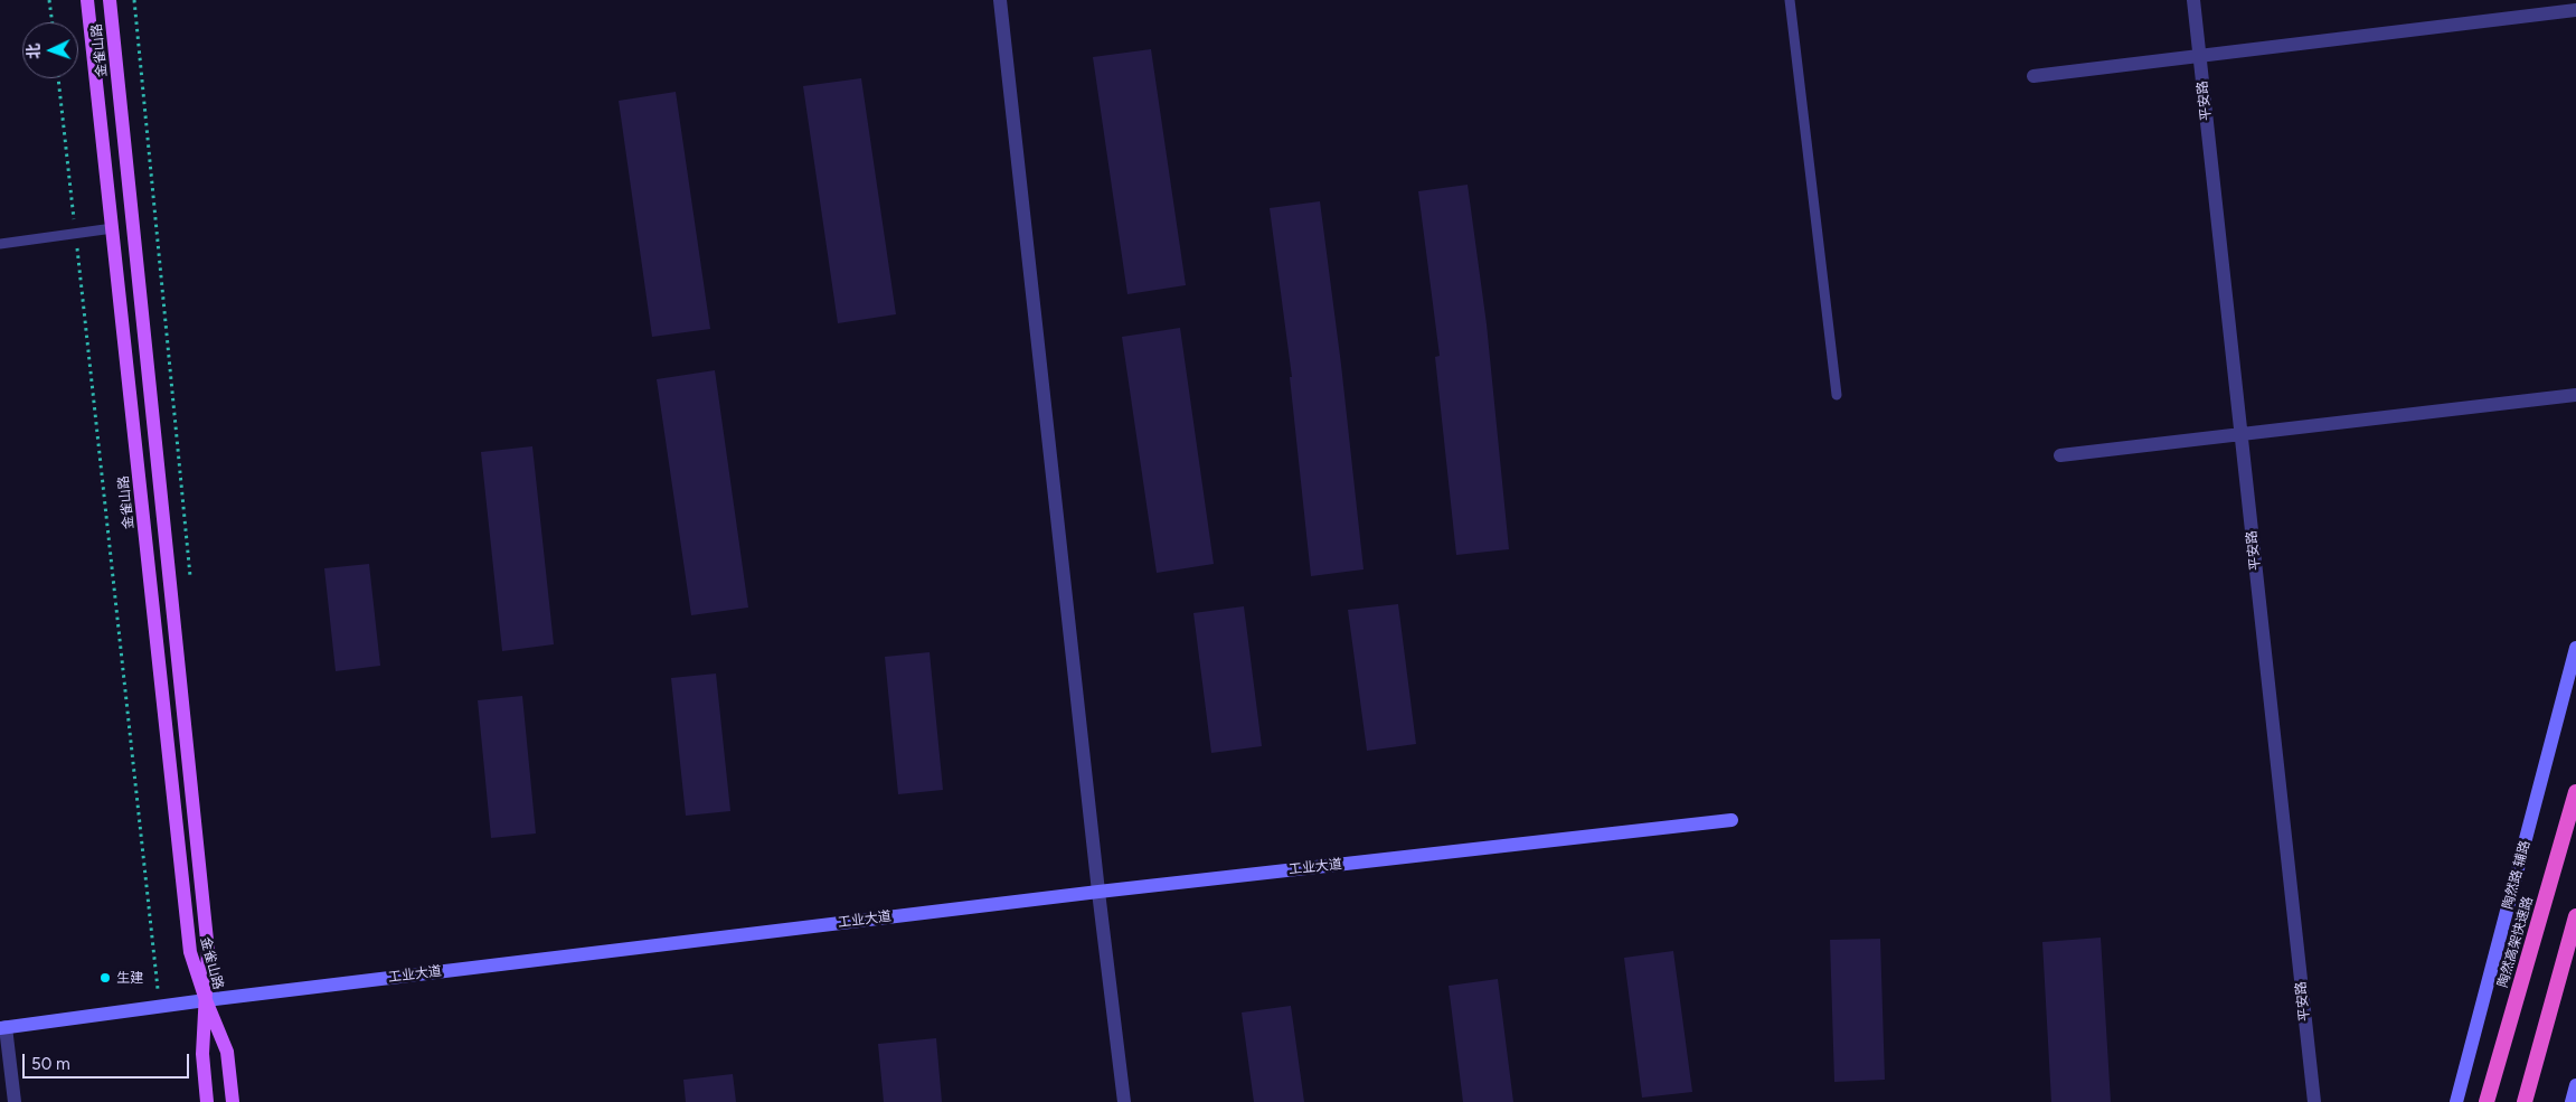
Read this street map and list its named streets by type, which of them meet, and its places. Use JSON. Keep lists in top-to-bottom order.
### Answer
{
  "streets": {
    "highway": ["陶然高架快速路"],
    "main road": ["金雀山路", "工业大道", "陶然路 辅路"],
    "street": ["平安路"]
  },
  "crossings": [
    ["金雀山路", "工业大道"]
  ],
  "places": ["生建"],
  "scale_bar": "50 m",
  "north": "left"
}
